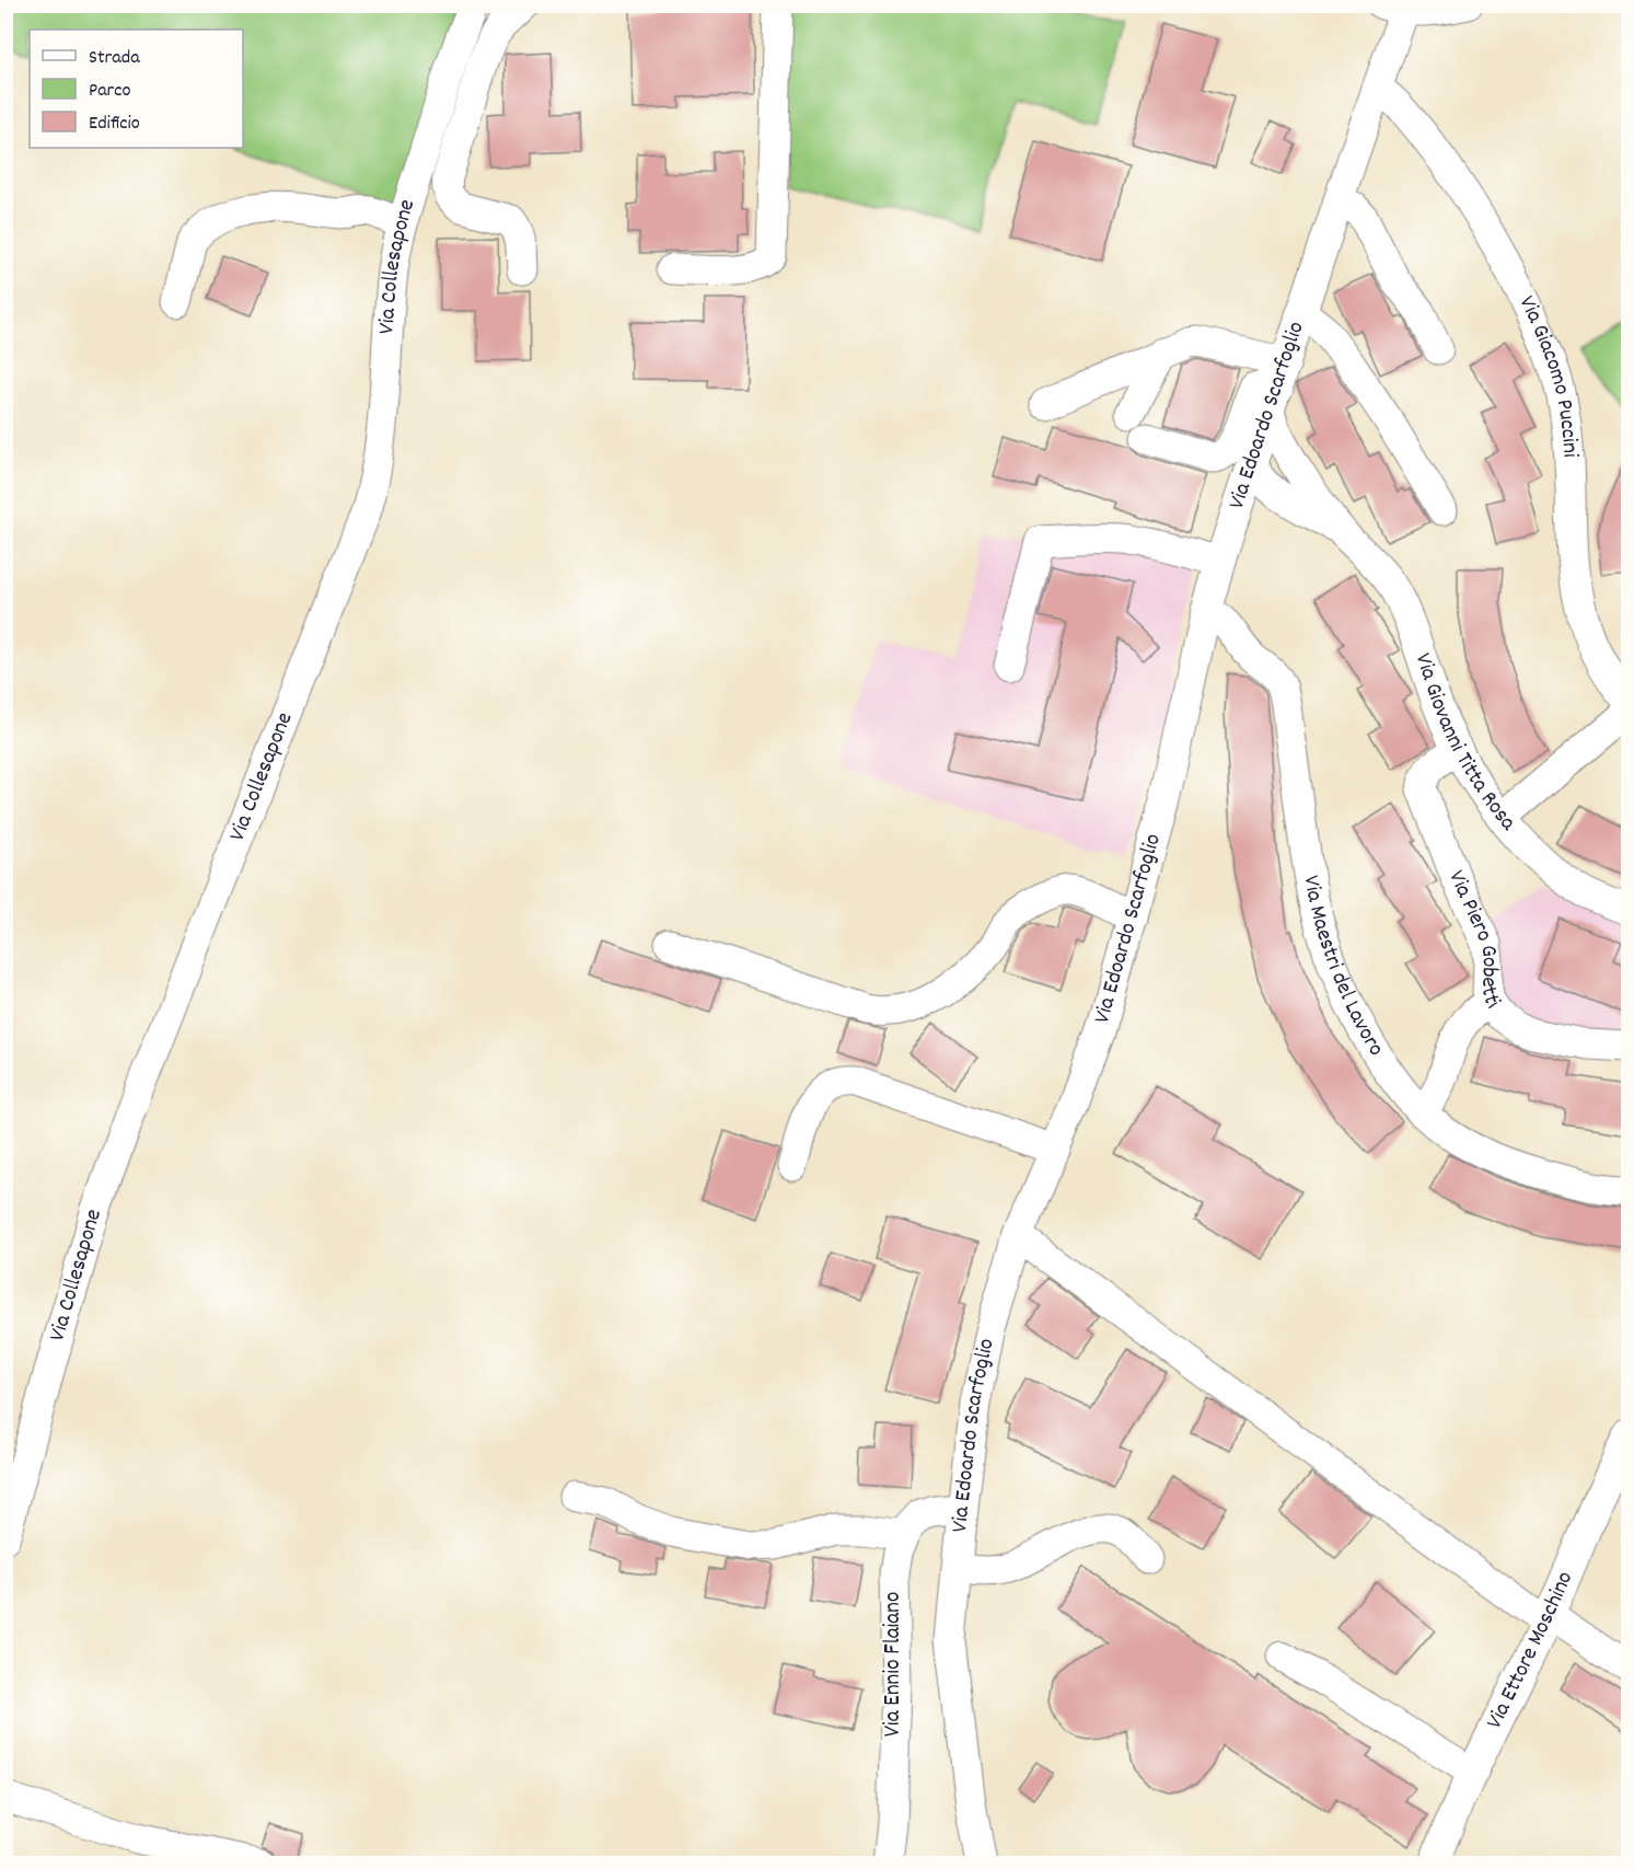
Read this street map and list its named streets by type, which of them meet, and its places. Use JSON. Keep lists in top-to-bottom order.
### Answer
{
  "streets": {
    "street": [
      "Via Collesapone",
      "Via Giacomo Puccini",
      "Via Edoardo Scarfoglio",
      "Via Giovanni Titta Rosa",
      "Via Piero Gobetti",
      "Via Maestri del Lavoro",
      "Via Ettore Moschino",
      "Via Ennio Flaiano"
    ]
  },
  "crossings": [
    ["Via Giacomo Puccini", "Via Edoardo Scarfoglio"],
    ["Via Edoardo Scarfoglio", "Via Giovanni Titta Rosa"],
    ["Via Edoardo Scarfoglio", "Via Maestri del Lavoro"],
    ["Via Edoardo Scarfoglio", "Via Ennio Flaiano"],
    ["Via Giovanni Titta Rosa", "Via Piero Gobetti"]
  ],
  "legend": ["Strada", "Parco", "Edificio"]
}
